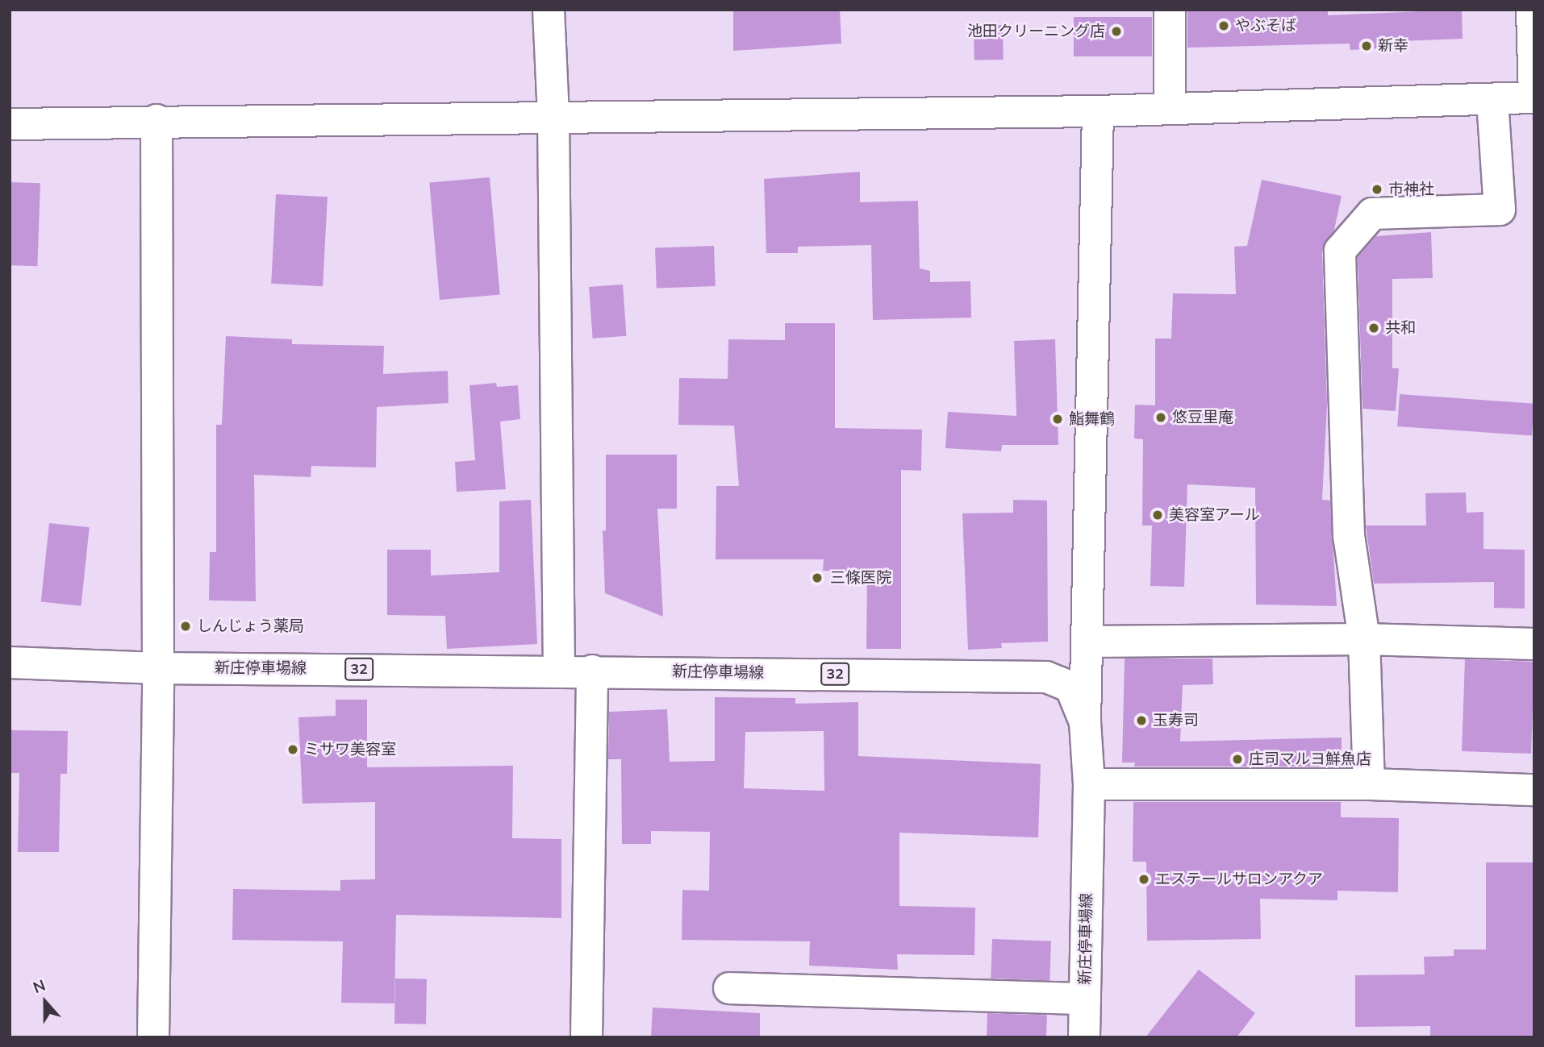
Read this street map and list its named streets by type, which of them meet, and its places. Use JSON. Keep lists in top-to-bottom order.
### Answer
{
  "streets": {
    "street": ["新庄停車場線", "32"]
  },
  "places": [
    "やぶそば",
    "池田クリーニング店",
    "新幸",
    "市神社",
    "共和",
    "悠豆里庵",
    "鮨舞鶴",
    "美容室アール",
    "三條医院",
    "しんじょう薬局",
    "玉寿司",
    "ミサワ美容室",
    "庄司マルヨ鮮魚店",
    "エステールサロンアクア"
  ],
  "north": "top"
}
